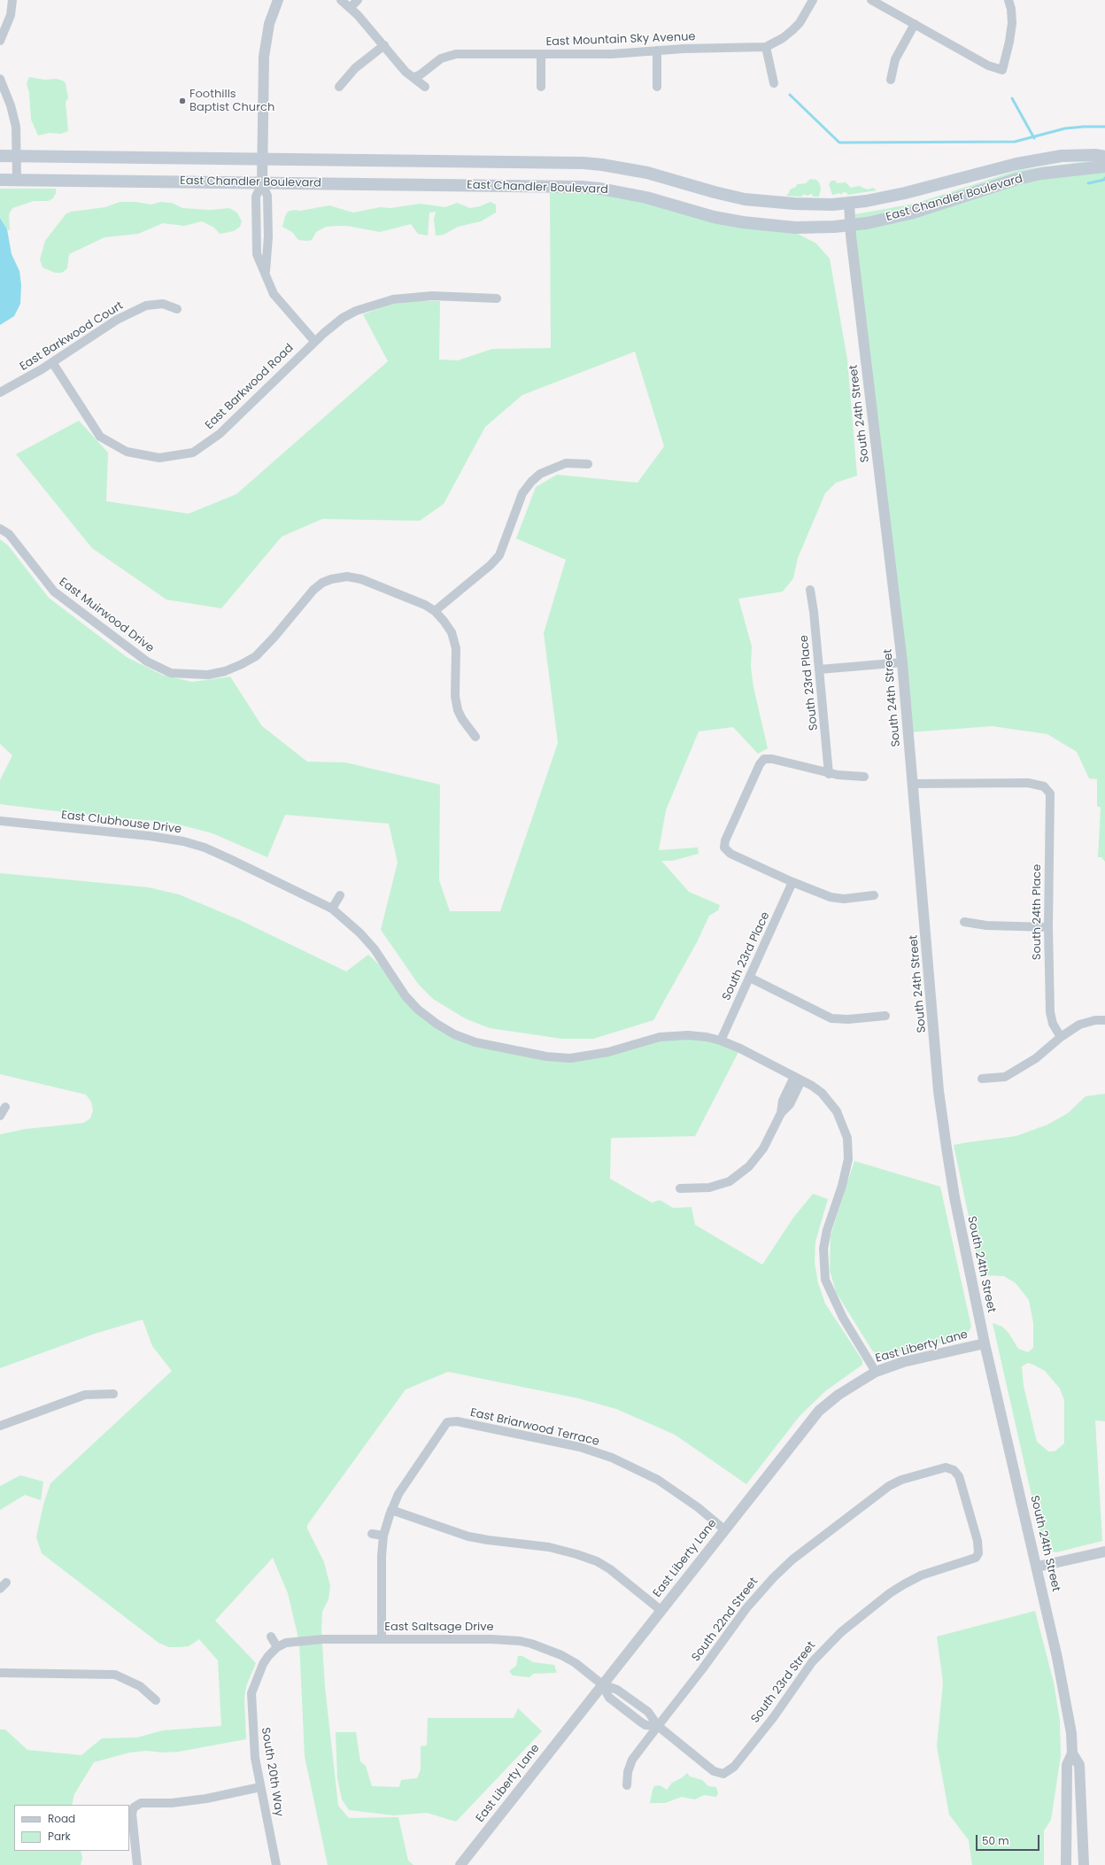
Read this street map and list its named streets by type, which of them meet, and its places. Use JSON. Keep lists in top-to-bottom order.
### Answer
{
  "streets": {
    "main road": ["East Chandler Boulevard"],
    "street": [
      "East Mountain Sky Avenue",
      "East Barkwood Court",
      "East Barkwood Road",
      "South 24th Street",
      "East Muirwood Drive",
      "South 23rd Place",
      "East Clubhouse Drive",
      "South 24th Place",
      "East Liberty Lane",
      "East Briarwood Terrace",
      "South 22nd Street",
      "East Saltsage Drive",
      "South 23rd Street",
      "South 20th Way"
    ]
  },
  "crossings": [
    ["East Chandler Boulevard", "South 24th Street"],
    ["East Barkwood Court", "East Barkwood Road"],
    ["South 24th Street", "South 24th Place"],
    ["South 24th Street", "East Liberty Lane"],
    ["South 23rd Place", "East Clubhouse Drive"],
    ["East Clubhouse Drive", "East Liberty Lane"],
    ["East Liberty Lane", "East Briarwood Terrace"],
    ["East Liberty Lane", "East Saltsage Drive"],
    ["South 22nd Street", "East Saltsage Drive"],
    ["South 22nd Street", "South 23rd Street"],
    ["East Saltsage Drive", "South 23rd Street"],
    ["East Saltsage Drive", "South 20th Way"]
  ],
  "places": ["Foothills Baptist Church"],
  "legend": ["Road", "Park"],
  "scale_bar": "50 m"
}
